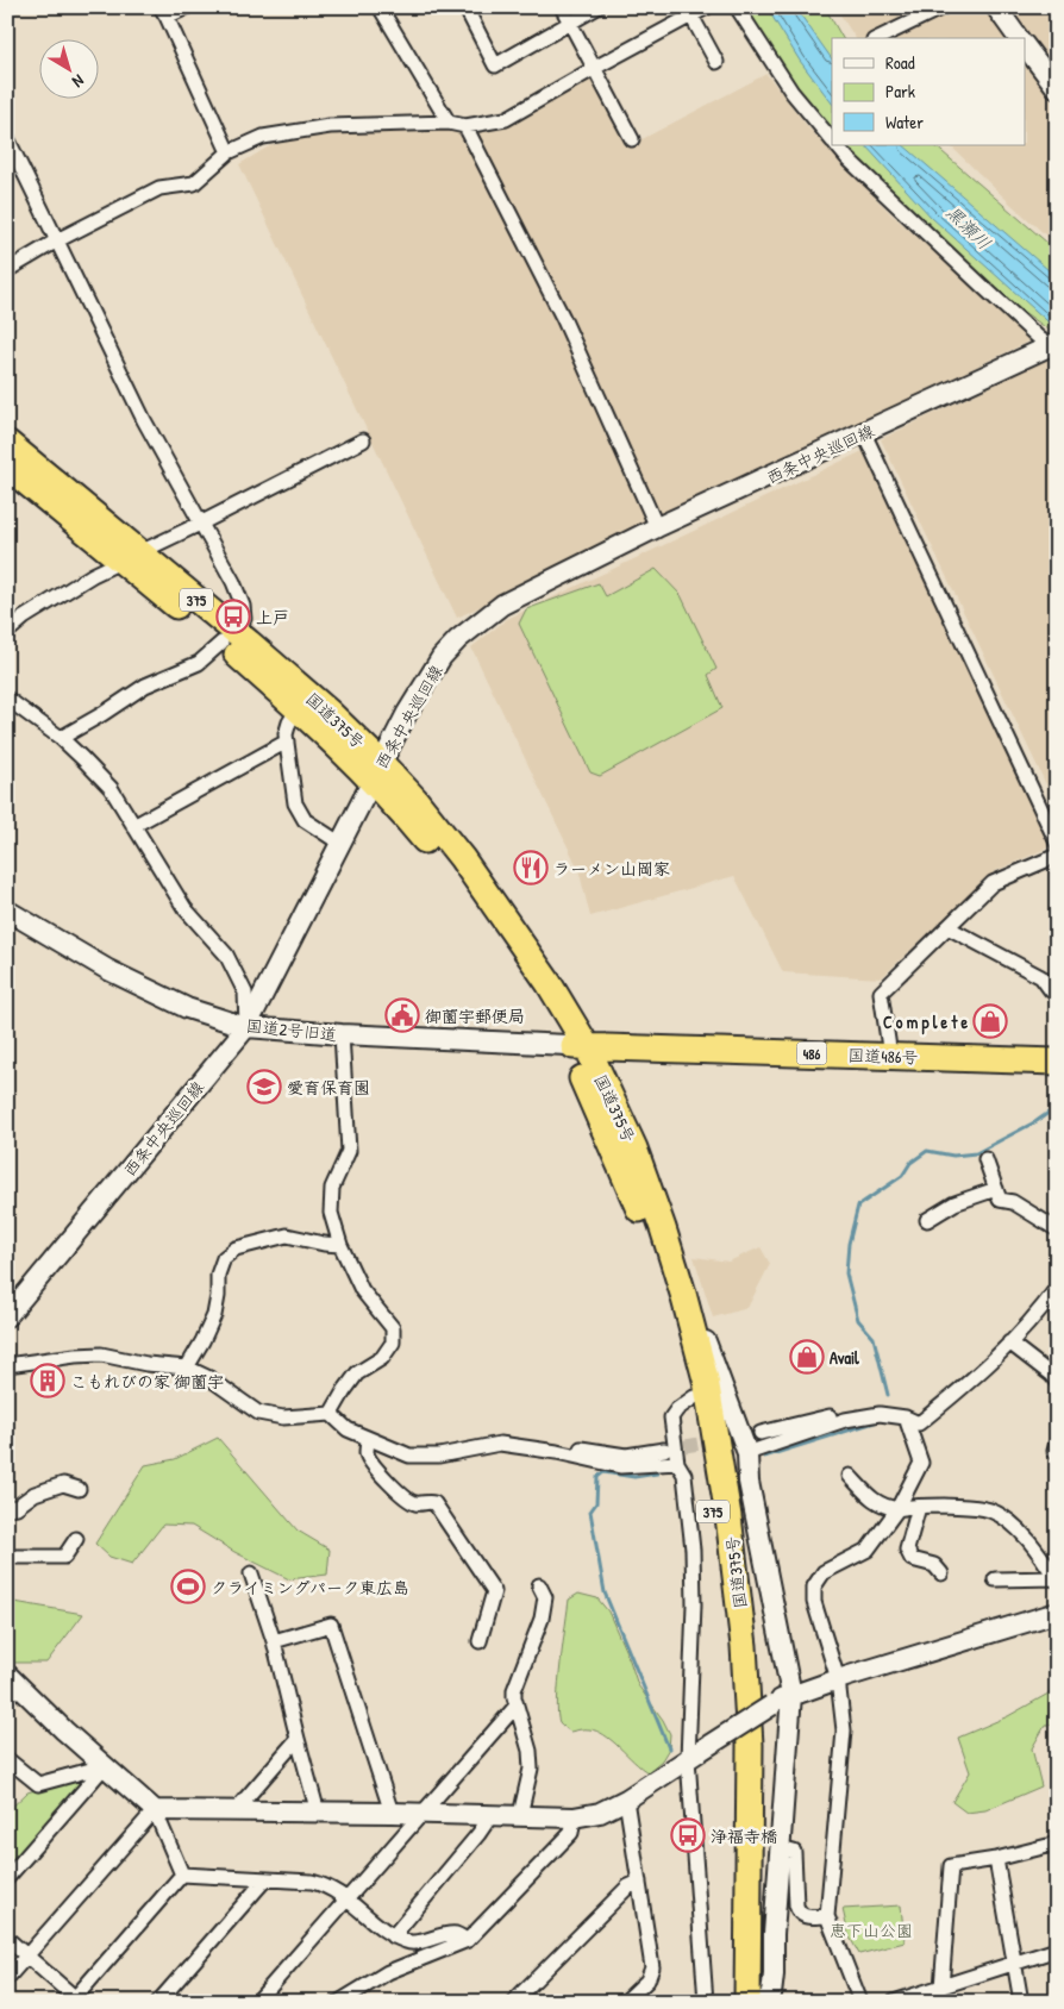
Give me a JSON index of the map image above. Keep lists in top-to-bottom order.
{
  "streets": {
    "highway": [
      "375",
      "国道375号",
      "486",
      "国道486号"
    ],
    "street": ["西条中央巡回線", "国道2号旧道"]
  },
  "crossings": [
    ["西条中央巡回線", "国道375号"],
    ["西条中央巡回線", "国道2号旧道"],
    ["国道375号", "国道2号旧道"],
    ["国道375号", "国道486号"],
    ["国道2号旧道", "国道486号"]
  ],
  "water": ["黒瀬川"],
  "parks": ["恵下山公園"],
  "places": {
    "bus stop": ["上戸", "浄福寺橋"],
    "restaurant": ["ラーメン山岡家"],
    "public building": ["御薗宇郵便局"],
    "shop": ["C o m p l e t e", "Avail"],
    "school or university": ["愛育保育園"],
    "building": ["こもれびの家 御薗宇"],
    "sports": ["クライミングパーク東広島"]
  },
  "legend": ["Road", "Park", "Water"],
  "north": "bottom right"
}
